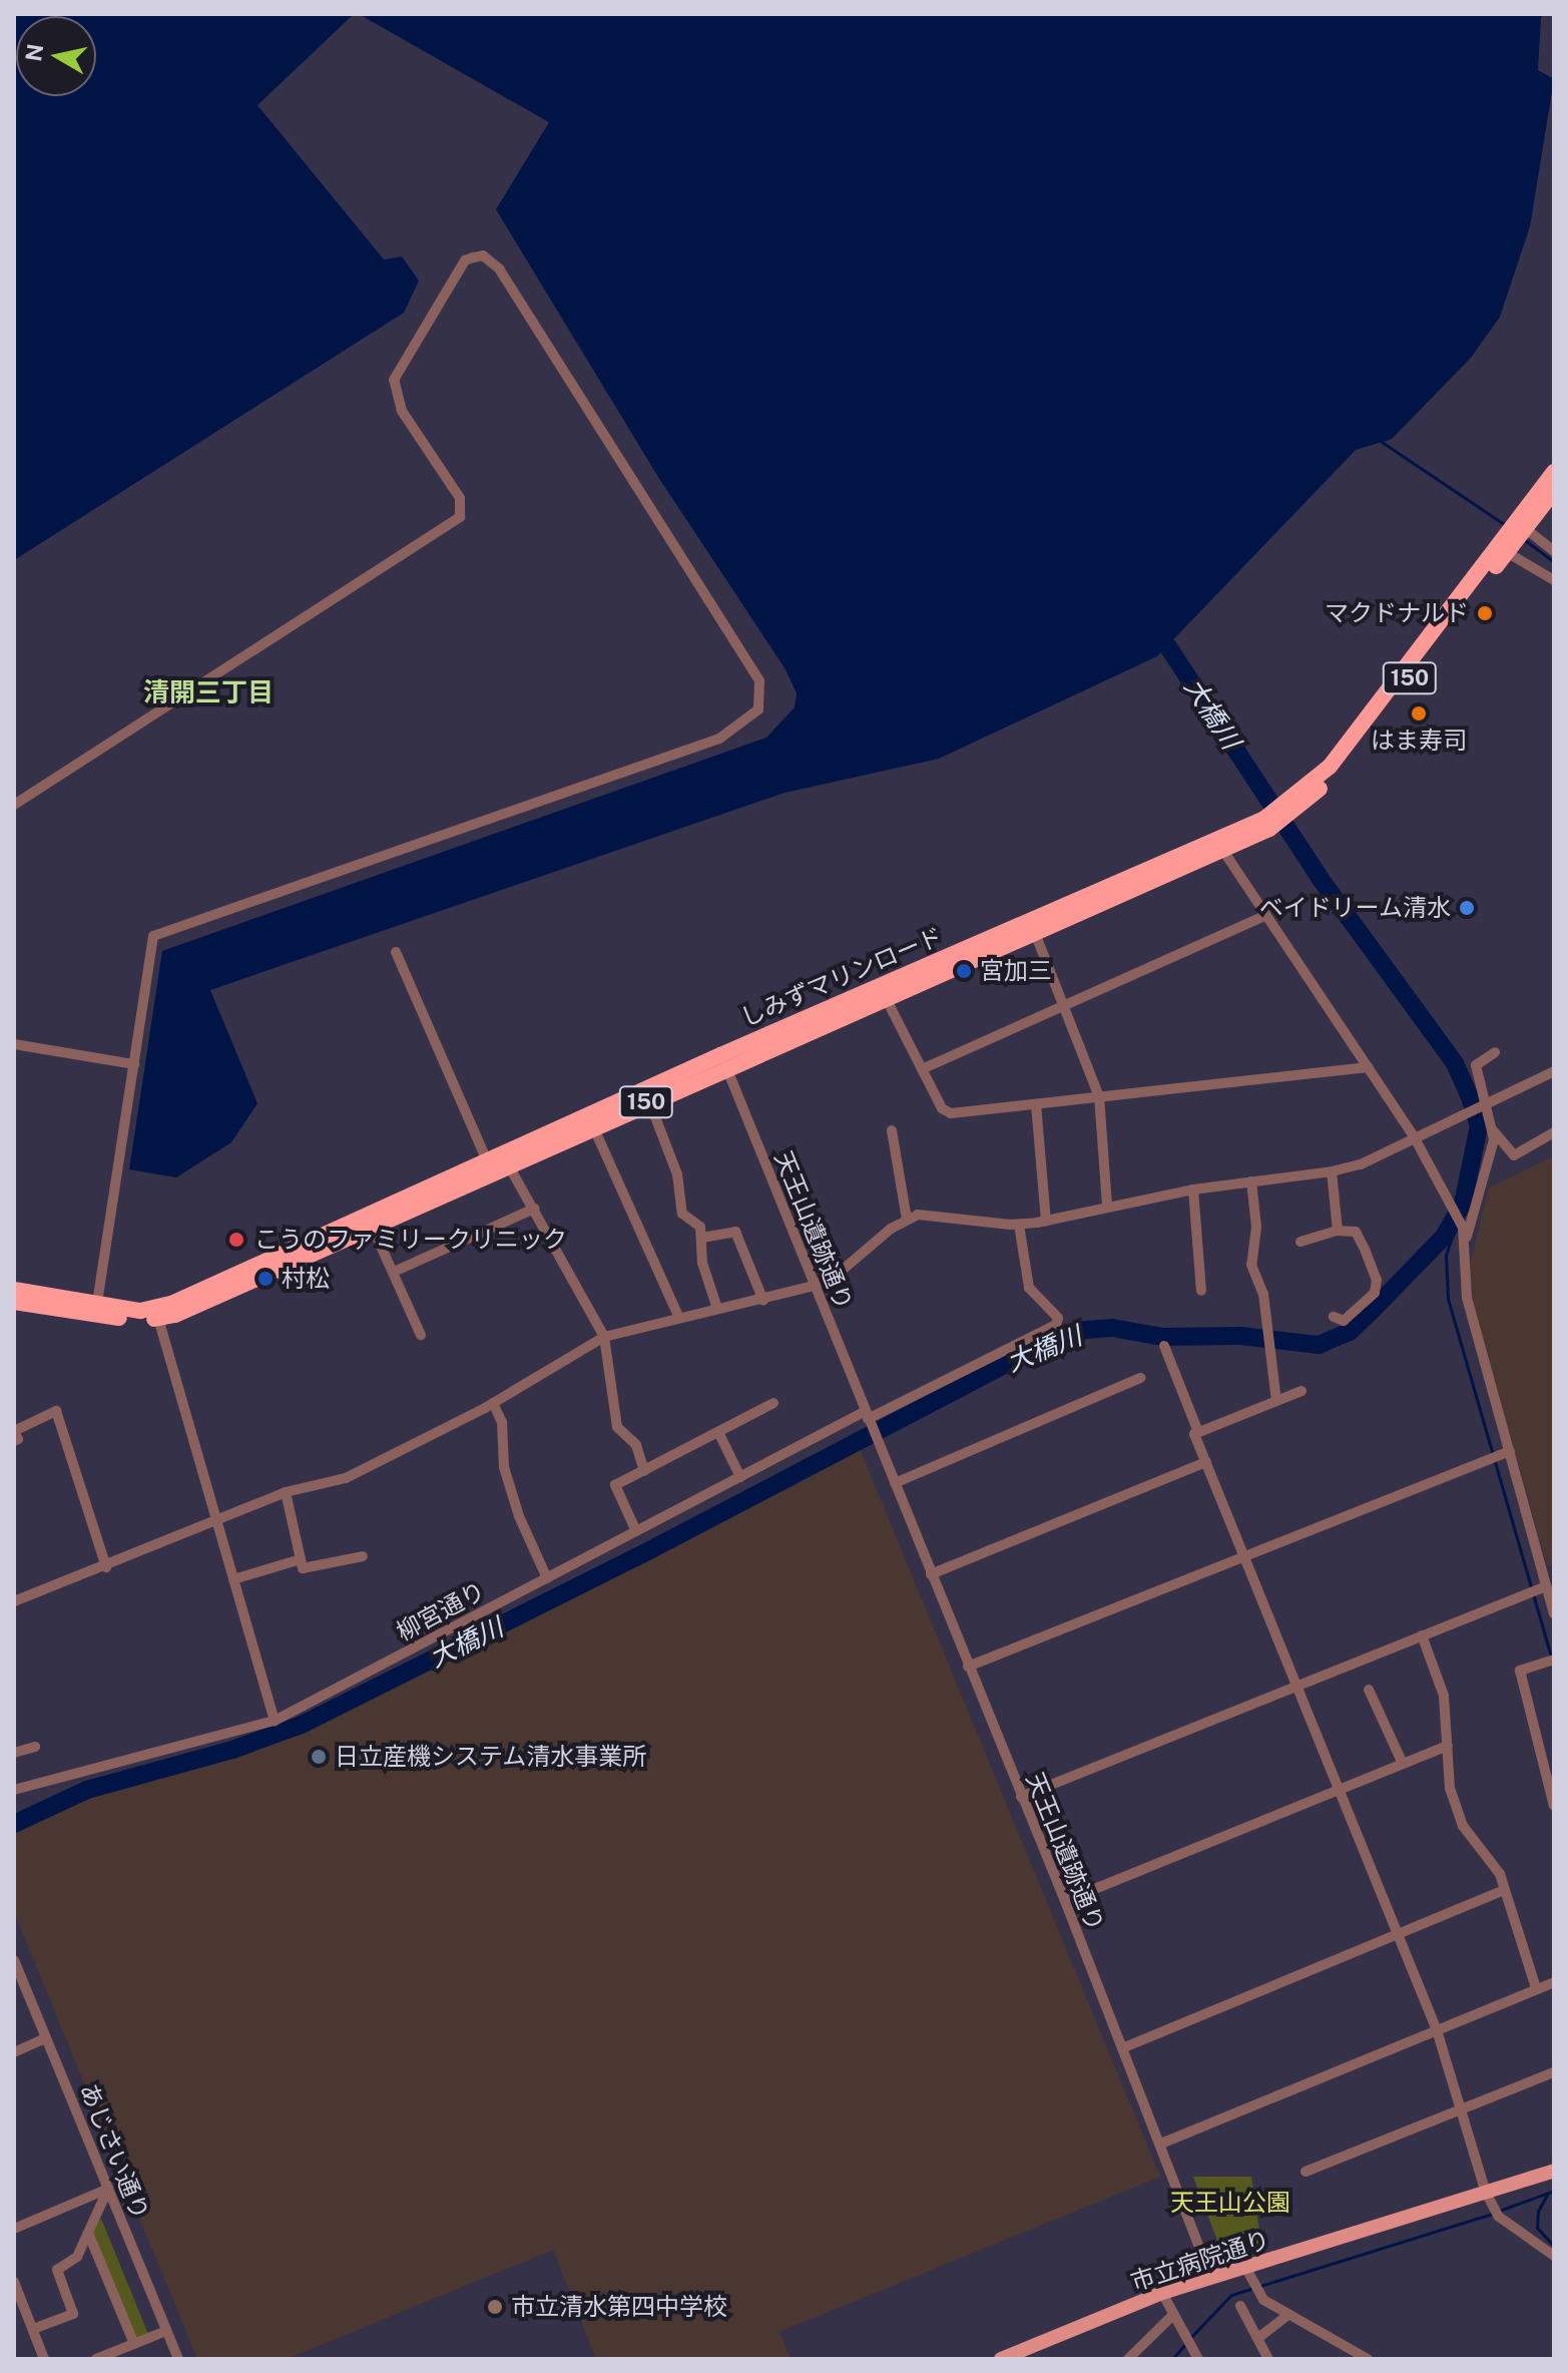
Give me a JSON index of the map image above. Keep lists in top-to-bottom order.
{
  "streets": {
    "highway": ["150", "しみずマリンロード"],
    "main road": ["市立病院通り"],
    "street": ["天王山遺跡通り", "柳宮通り", "あじさい通り"]
  },
  "crossings": [
    ["しみずマリンロード", "天王山遺跡通り"],
    ["天王山遺跡通り", "柳宮通り"],
    ["天王山遺跡通り", "市立病院通り"]
  ],
  "districts": ["清開三丁目"],
  "water": ["大橋川"],
  "parks": ["天王山公園"],
  "places": [
    "マクドナルド",
    "はま寿司",
    "ベイドリーム清水",
    "宮加三",
    "こうのファミリークリニック",
    "村松",
    "日立産機システム清水事業所",
    "市立清水第四中学校"
  ],
  "north": "left"
}
